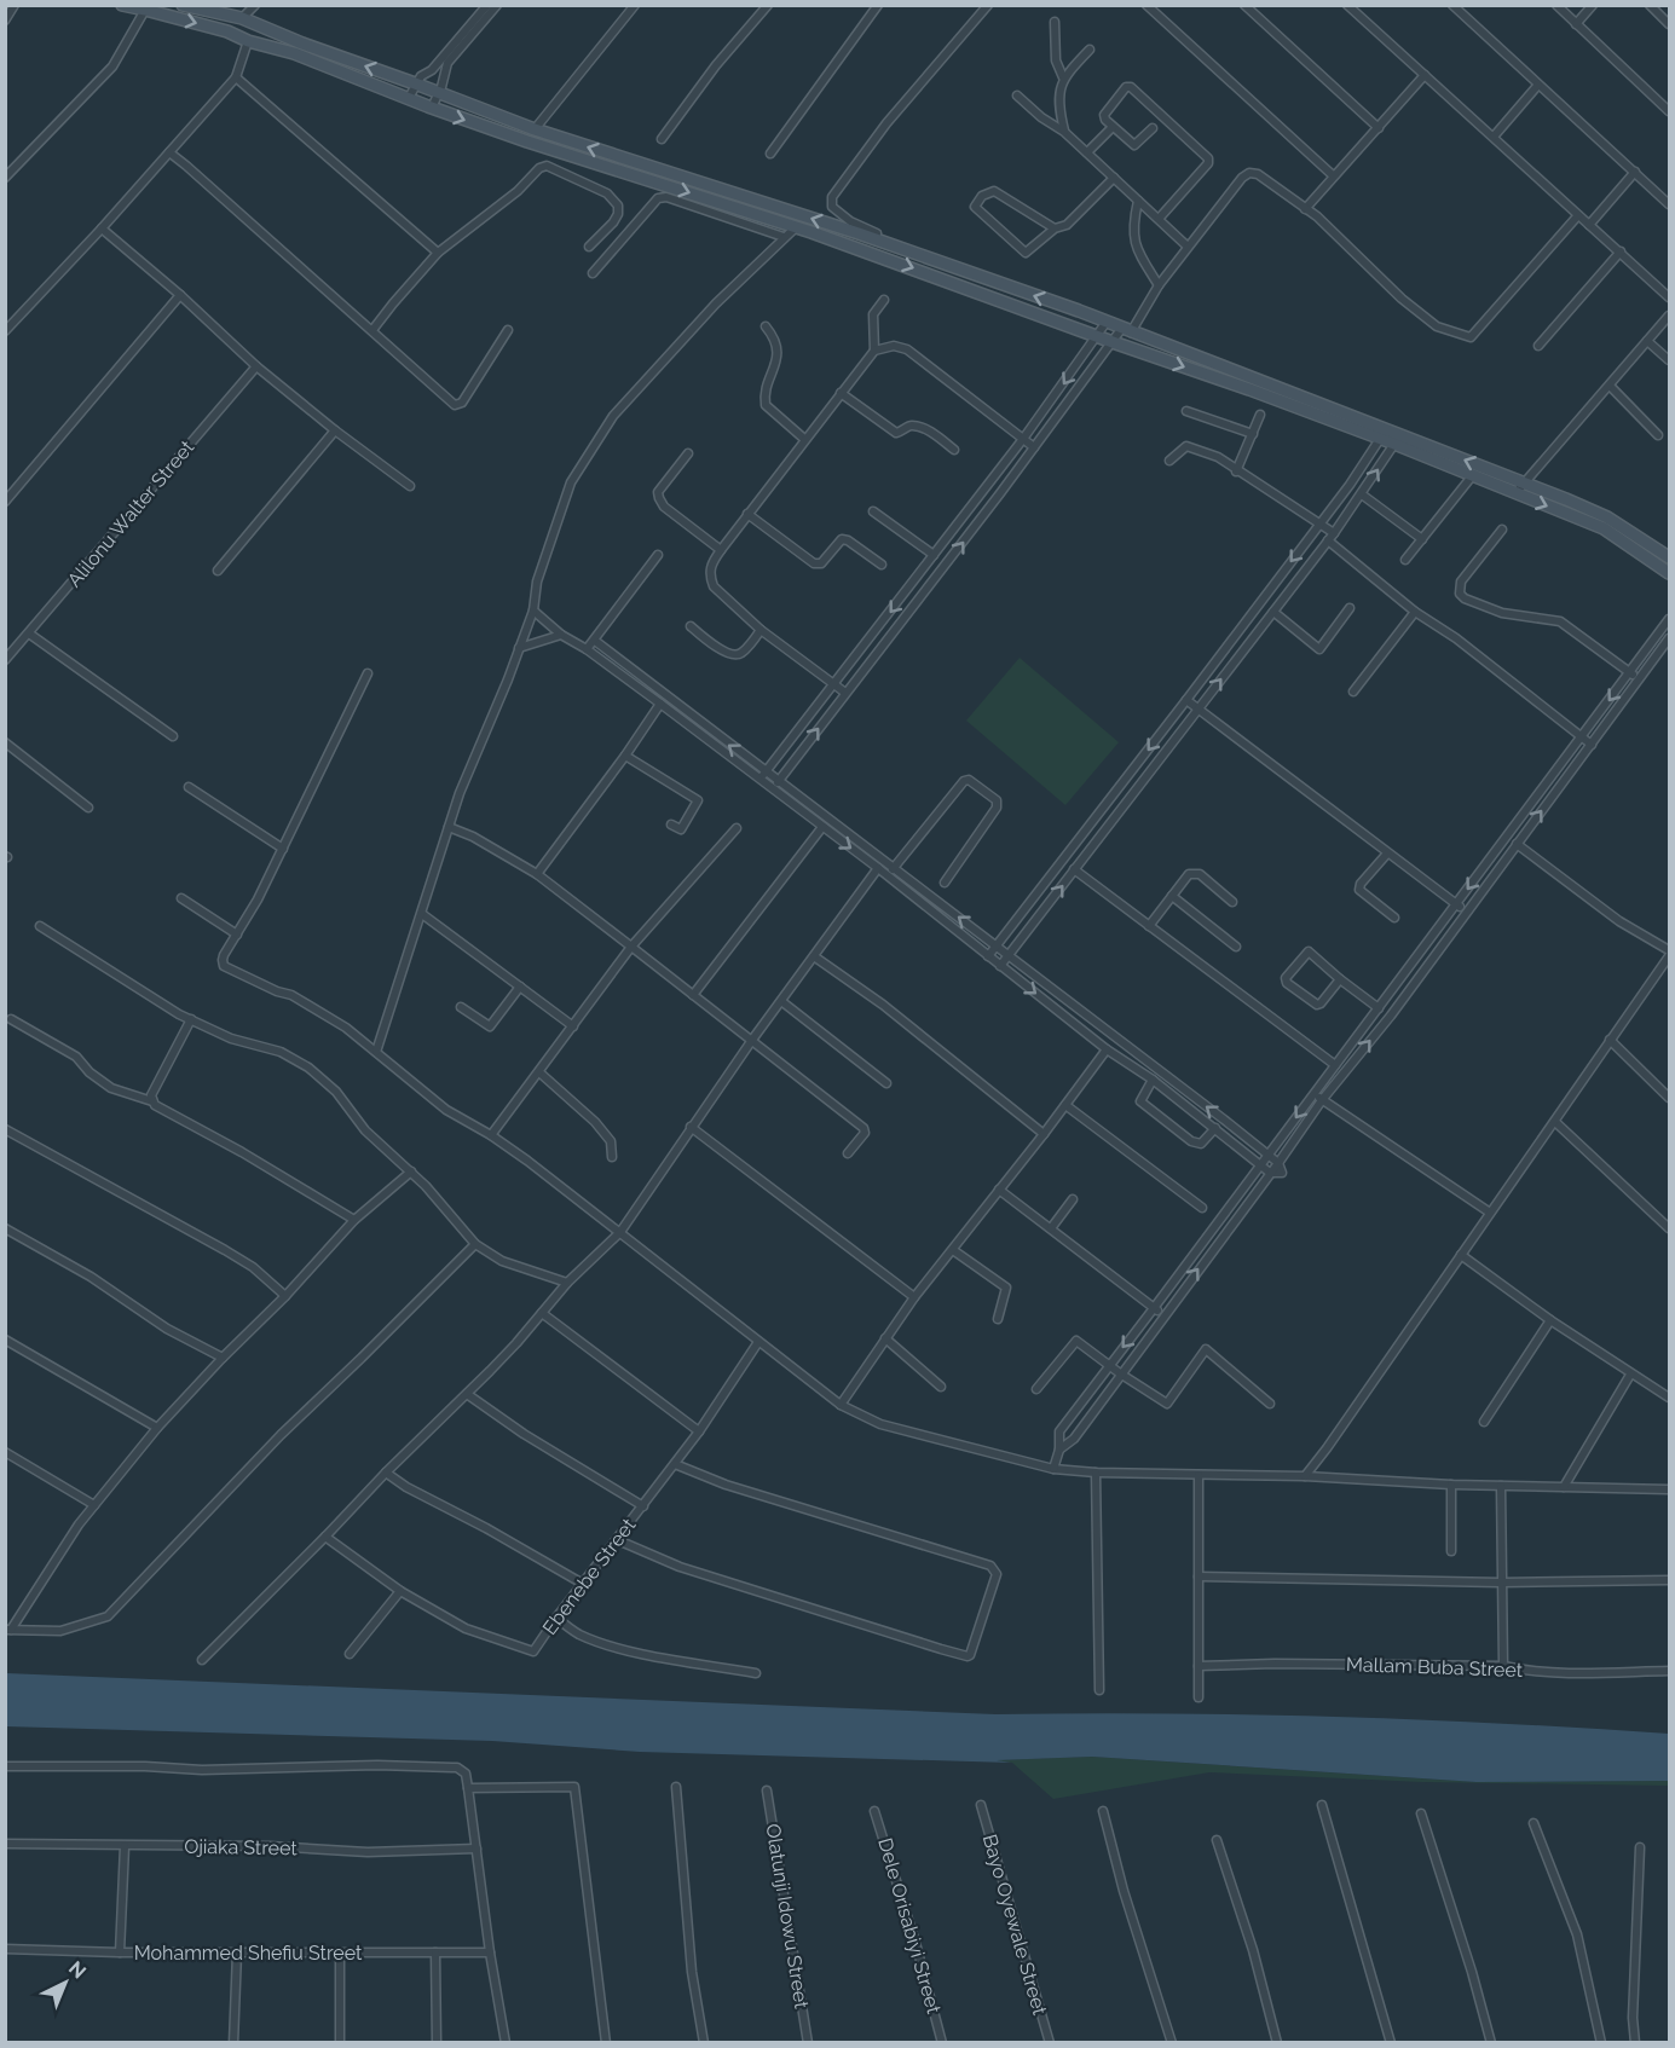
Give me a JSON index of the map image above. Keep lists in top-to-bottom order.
{
  "streets": {
    "street": [
      "Alilonu Walter Street",
      "Ebenebe Street",
      "Mallam Buba Street",
      "Ojiaka Street",
      "Olatunji Idowu Street",
      "Bayo Oyewale Street",
      "Dele Orisabiyi Street",
      "Mohammed Shefiu Street"
    ]
  },
  "north": "top right"
}
